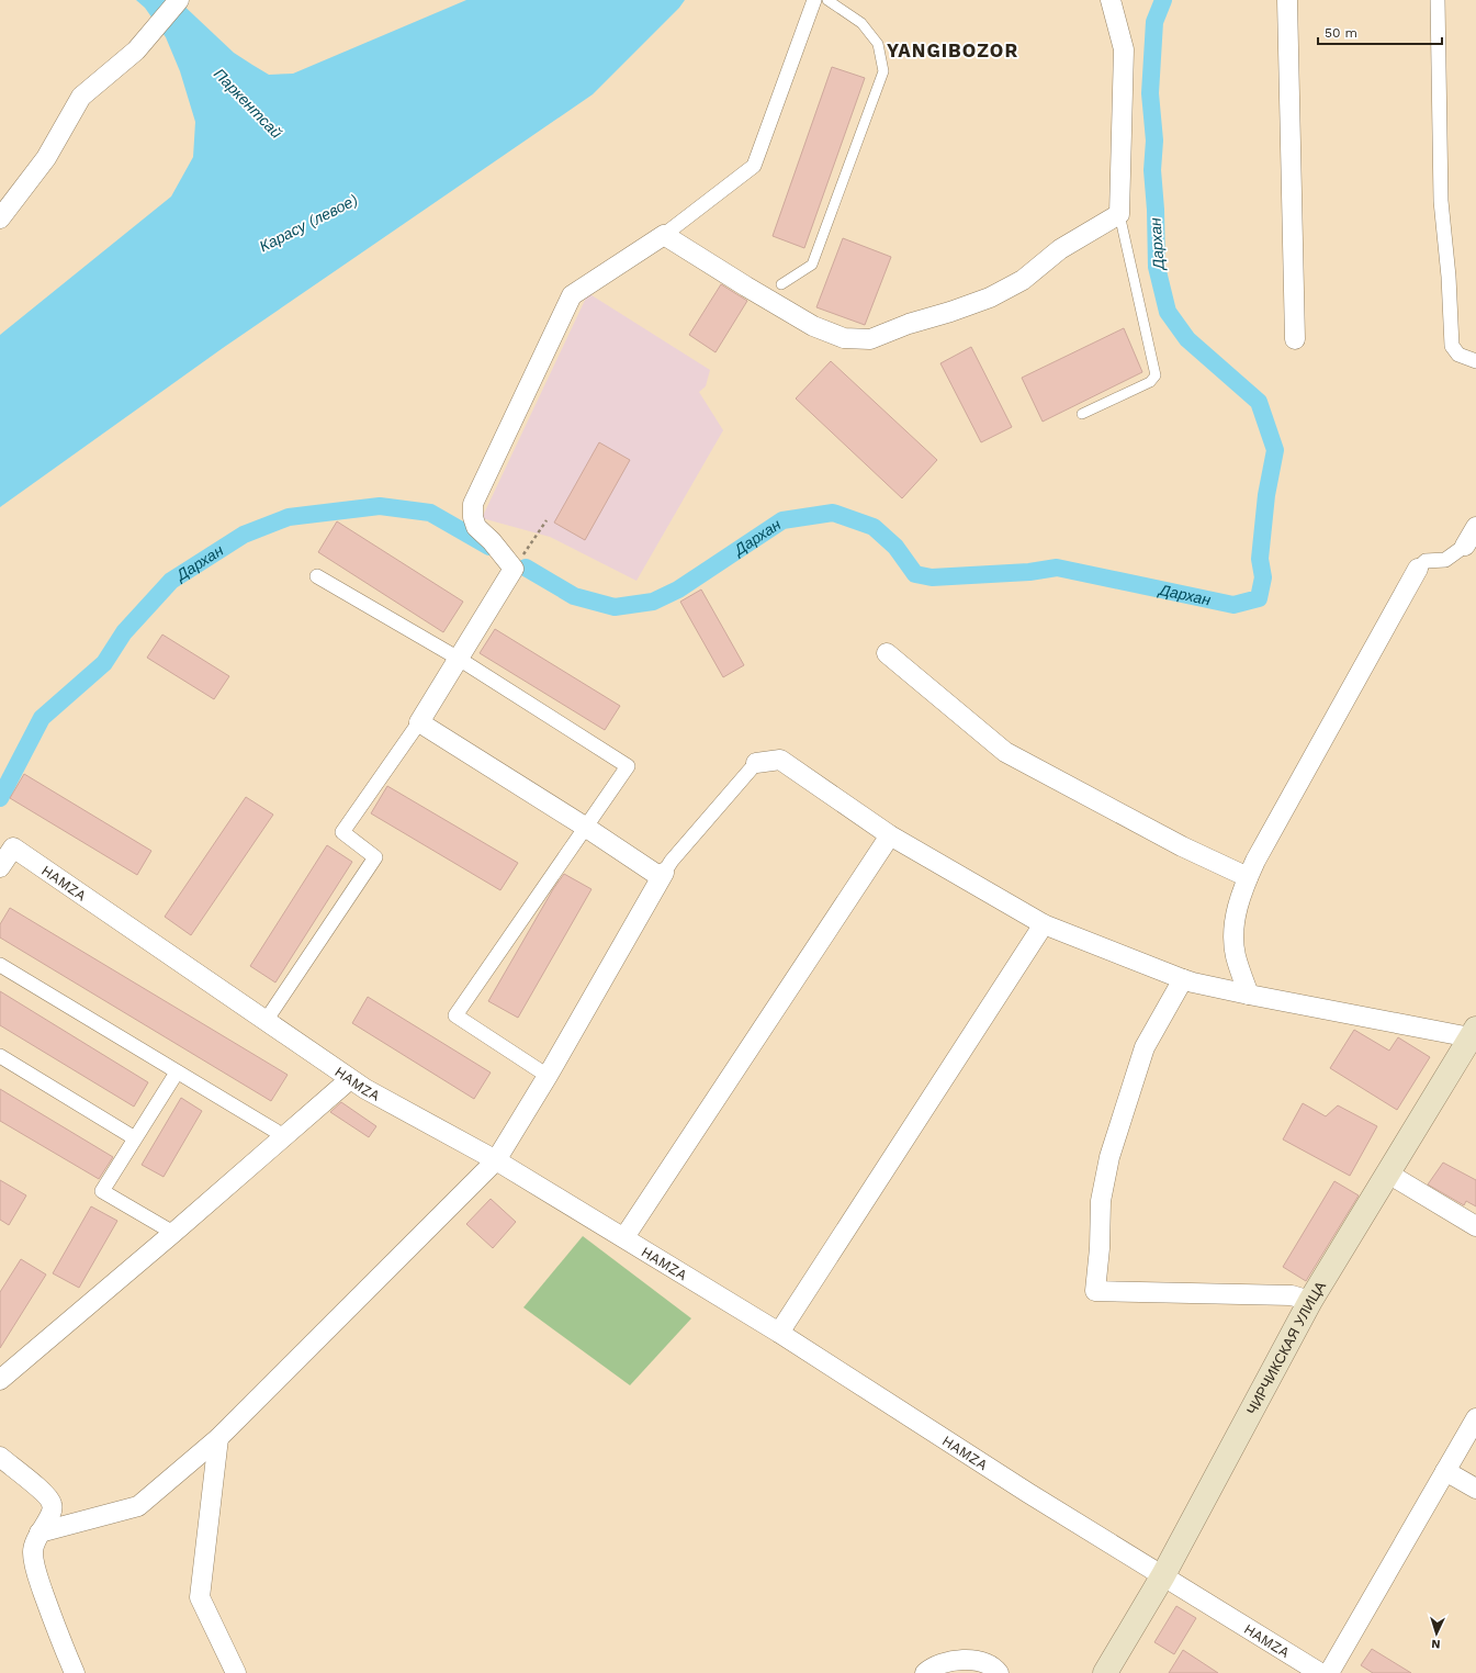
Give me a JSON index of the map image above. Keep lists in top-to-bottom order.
{
  "streets": {
    "main road": ["ЧИРЧИКСКАЯ УЛИЦА"],
    "street": ["HAMZA"]
  },
  "crossings": [
    ["HAMZA", "ЧИРЧИКСКАЯ УЛИЦА"]
  ],
  "districts": ["YANGIBOZOR"],
  "water": ["Паркентсай", "Карасу (левое)", "Дархан"],
  "scale_bar": "50 m",
  "north": "bottom"
}
